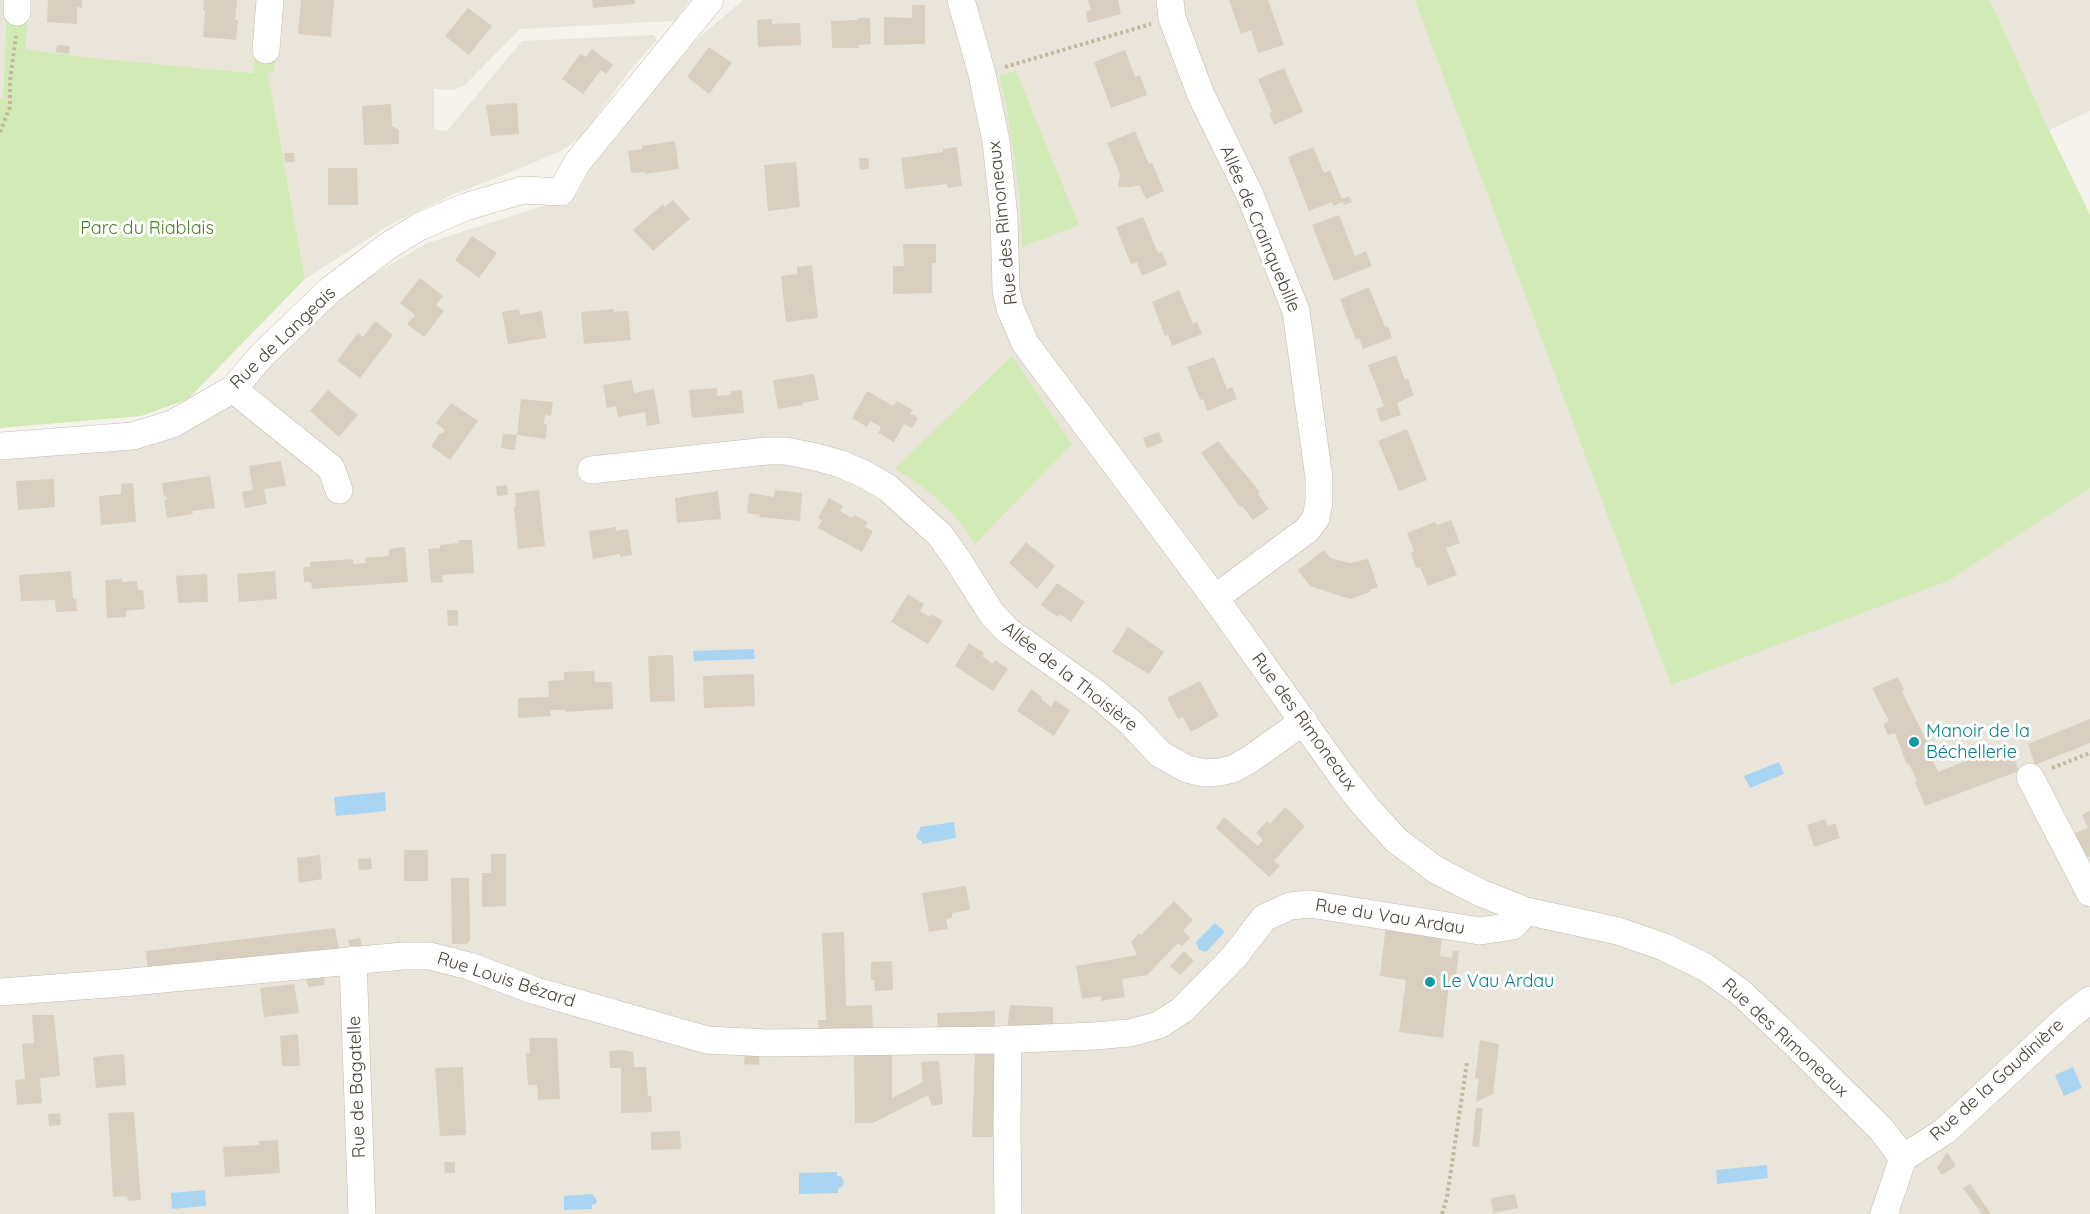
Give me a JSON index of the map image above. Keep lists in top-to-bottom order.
{
  "streets": {
    "street": [
      "Rue des Rimoneaux",
      "Allée de Crainquebille",
      "Rue de Langeais",
      "Allée de la Thoisière",
      "Rue du Vau Ardau",
      "Rue Louis Bézard",
      "Rue de la Gaudinière",
      "Rue de Bagatelle"
    ]
  },
  "crossings": [
    ["Rue des Rimoneaux", "Allée de Crainquebille"],
    ["Rue des Rimoneaux", "Allée de la Thoisière"],
    ["Rue des Rimoneaux", "Rue du Vau Ardau"],
    ["Rue des Rimoneaux", "Rue de la Gaudinière"],
    ["Rue du Vau Ardau", "Rue Louis Bézard"],
    ["Rue Louis Bézard", "Rue de Bagatelle"]
  ],
  "parks": ["Parc du Riablais"],
  "places": ["Manoir de la Béchellerie", "Le Vau Ardau"]
}
